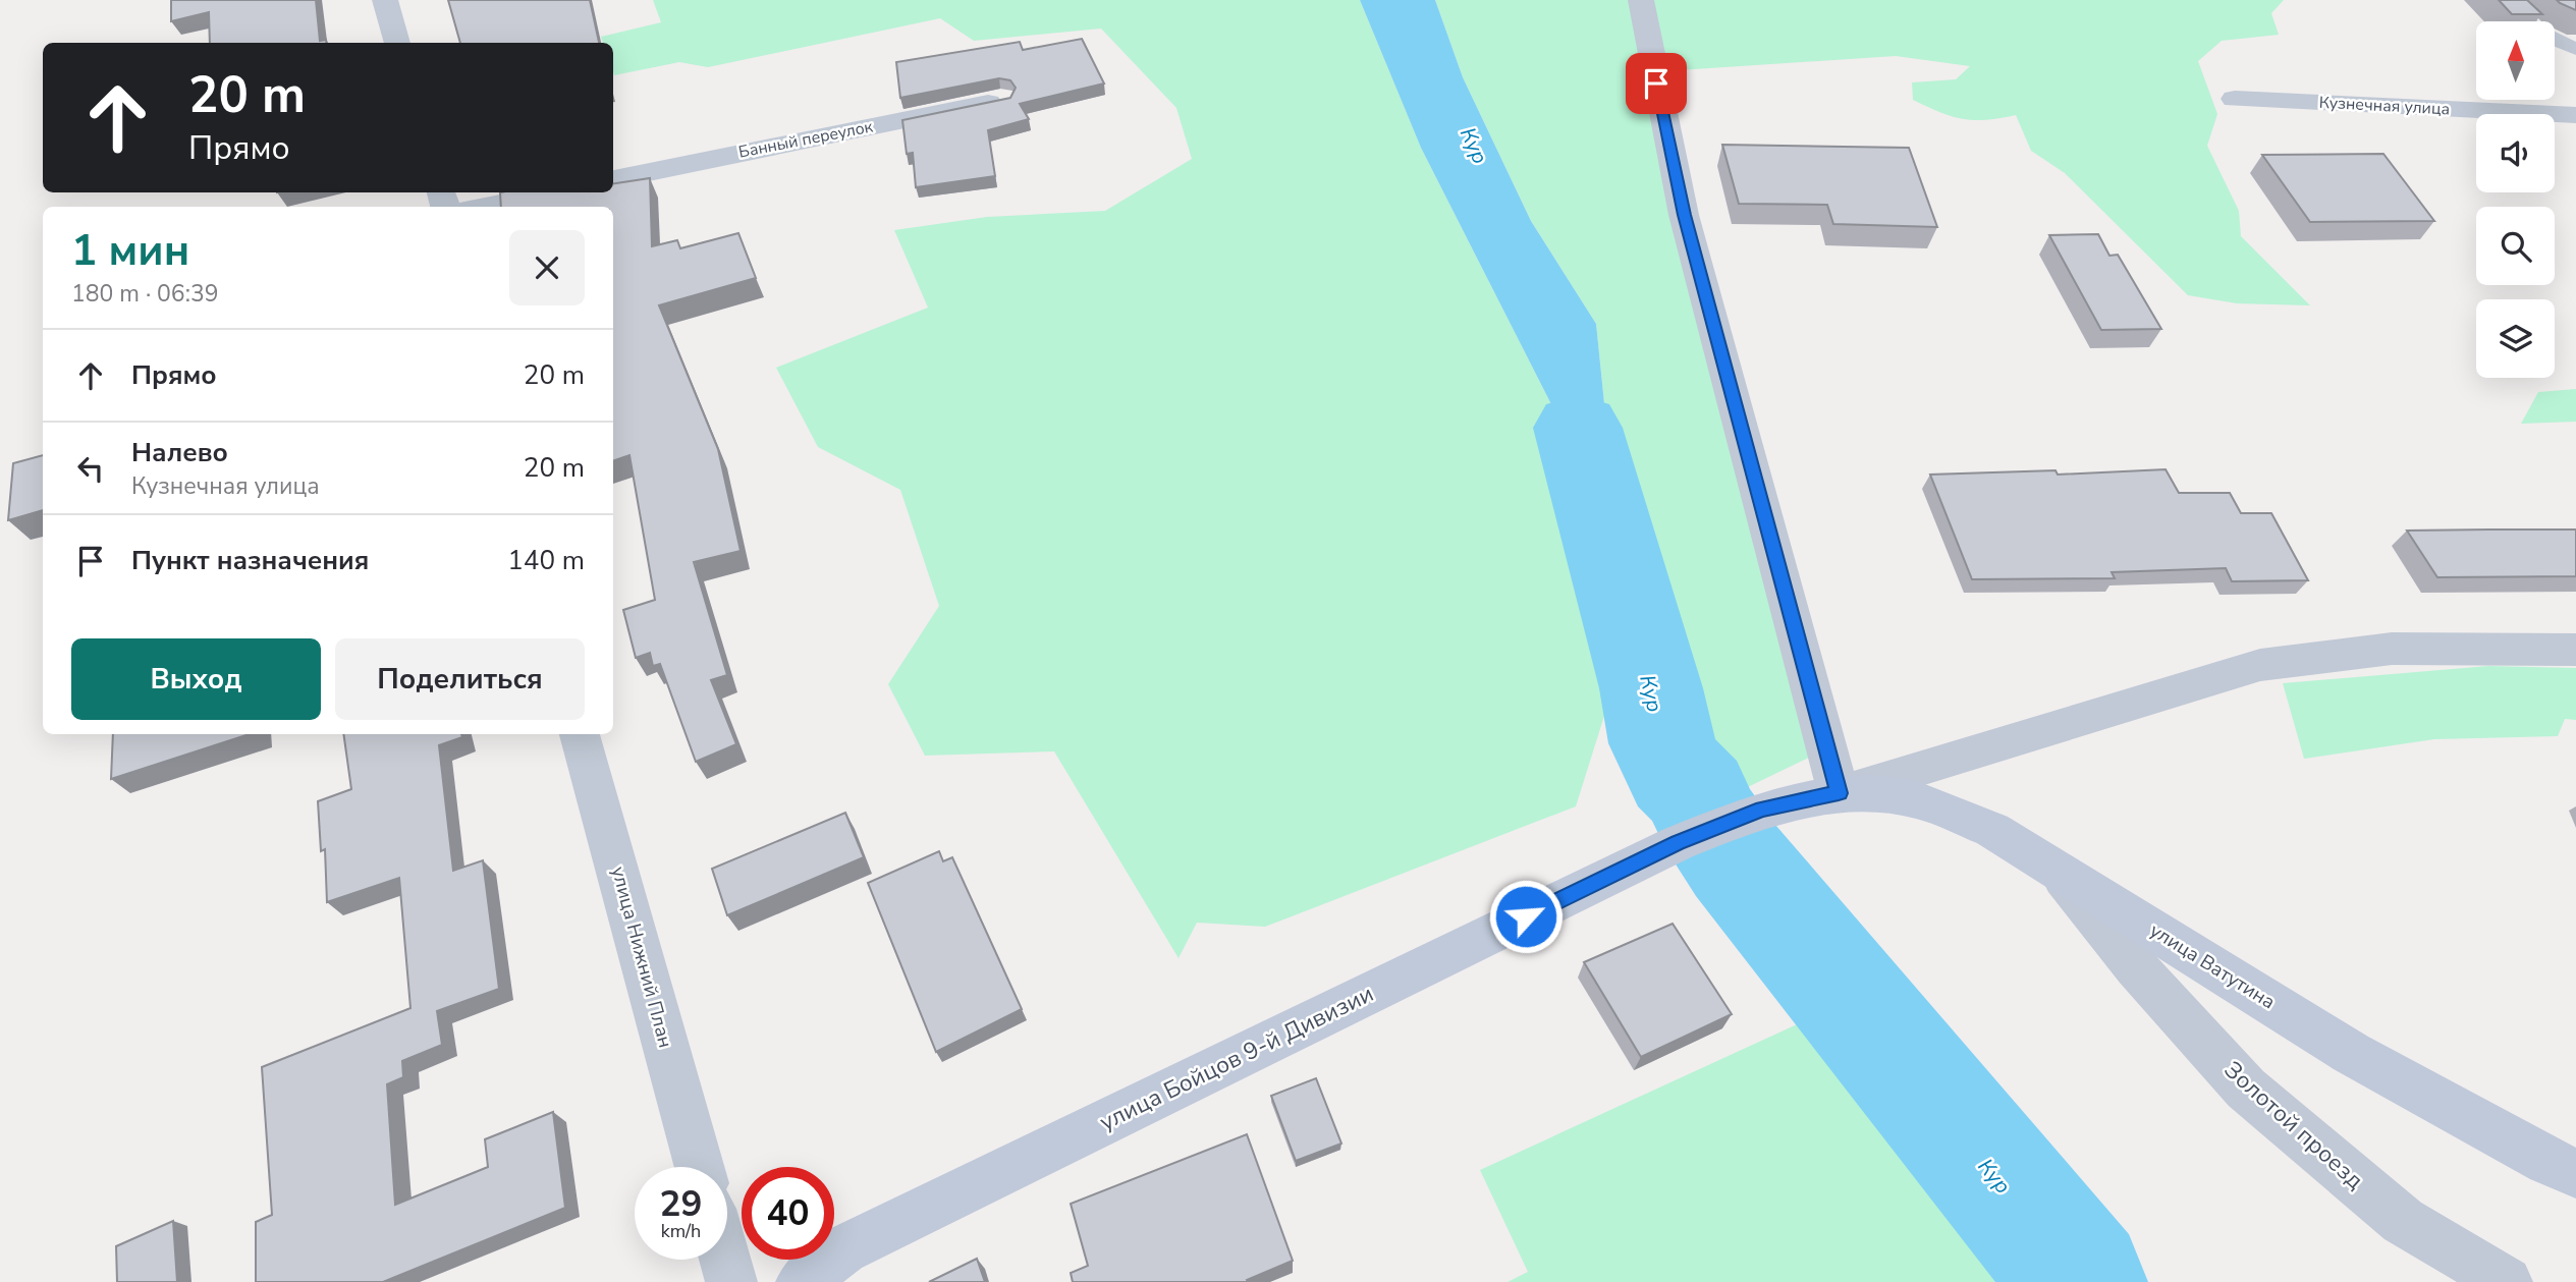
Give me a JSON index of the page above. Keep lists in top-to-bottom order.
{
  "streets": {
    "street": [
      "Кузнечная улица",
      "Банный переулок",
      "улица Нижний План",
      "улица Ватутина",
      "улица Бойцов 9-й Дивизии",
      "Золотой проезд"
    ]
  },
  "crossings": [
    ["улица Ватутина", "улица Бойцов 9-й Дивизии"],
    ["улица Ватутина", "Золотой проезд"]
  ],
  "water": ["Кур"],
  "north": "top",
  "page": {
    "turn": ["20 m", "Прямо"],
    "heading": ["1 мин", "180 m · 06:39"],
    "list": [
      {
        "name": "Прямо",
        "value": "20 m"
      },
      {
        "name": "Налево",
        "note": "Кузнечная улица",
        "value": "20 m"
      },
      {
        "name": "Пункт назначения",
        "value": "140 m"
      }
    ],
    "buttons": ["Выход", "Поделиться"],
    "speed": "29 km/h",
    "limit": "40"
  }
}
